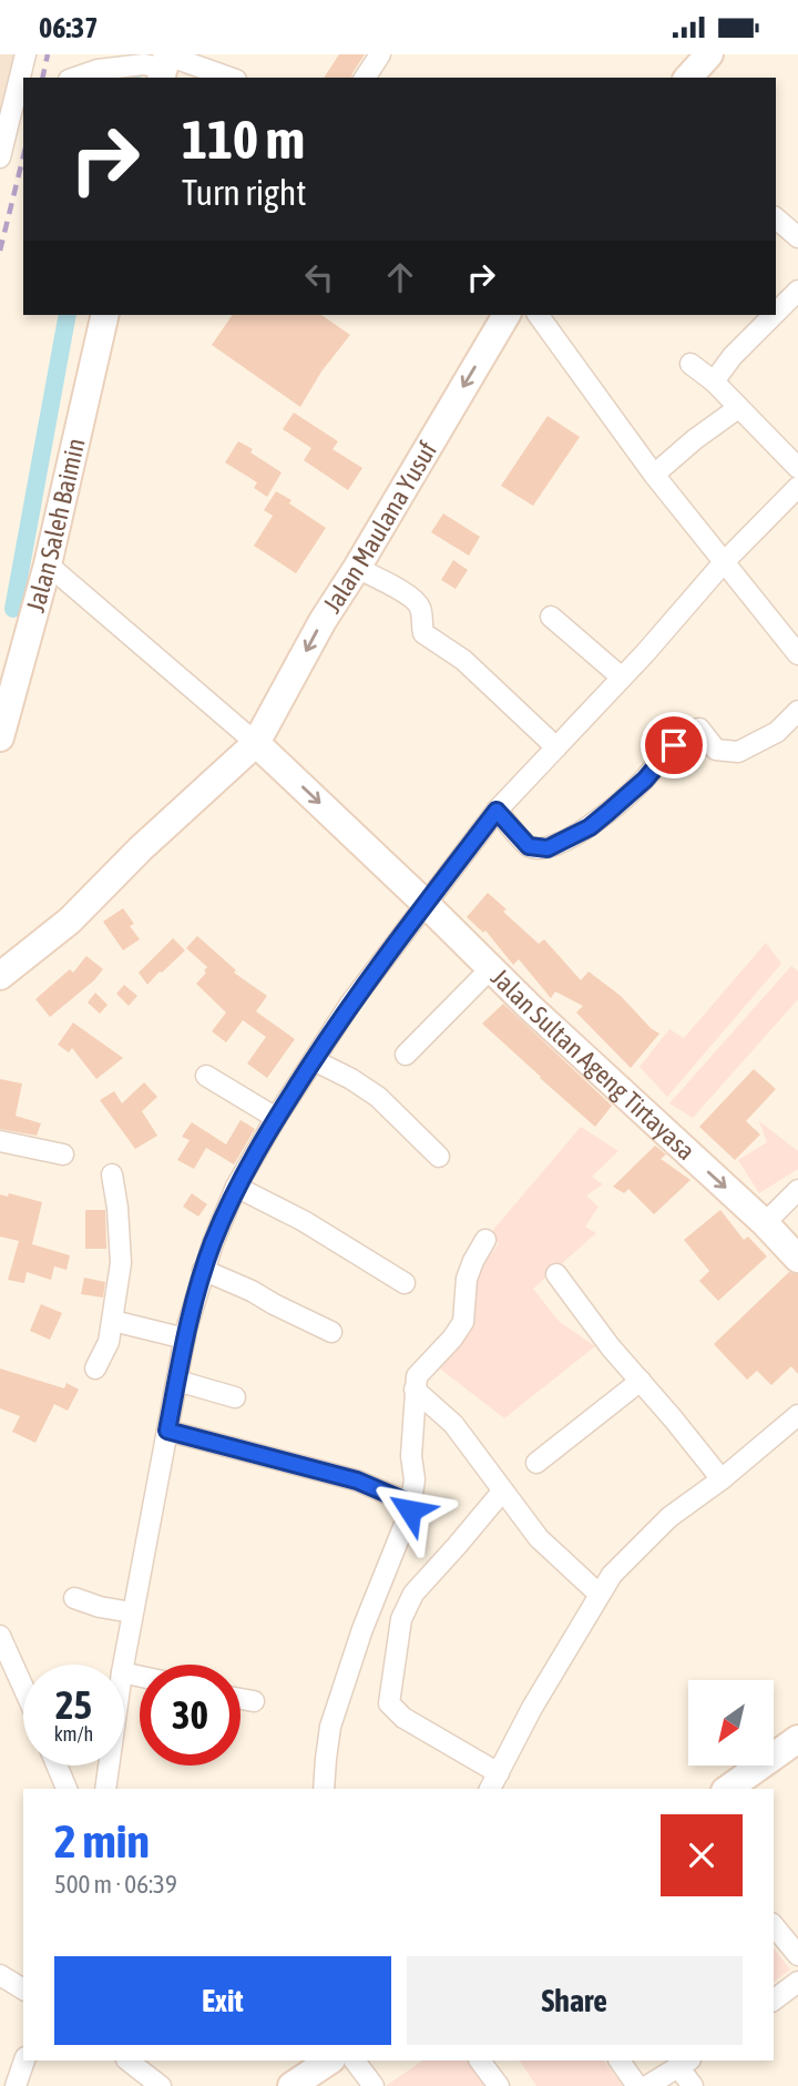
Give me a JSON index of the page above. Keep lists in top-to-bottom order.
{
  "streets": {
    "main road": ["Jalan Saleh Baimin", "Jalan Maulana Yusuf", "Jalan Sultan Ageng Tirtayasa"]
  },
  "crossings": [
    ["Jalan Maulana Yusuf", "Jalan Sultan Ageng Tirtayasa"]
  ],
  "one_way": ["Jalan Maulana Yusuf", "Jalan Sultan Ageng Tirtayasa"],
  "north": "bottom left",
  "page": {
    "status": "06:37",
    "turn": ["110 m", "Turn right"],
    "speed": "25 km/h",
    "limit": "30",
    "heading": ["2 min", "500 m · 06:39"],
    "buttons": ["Exit", "Share"]
  }
}
